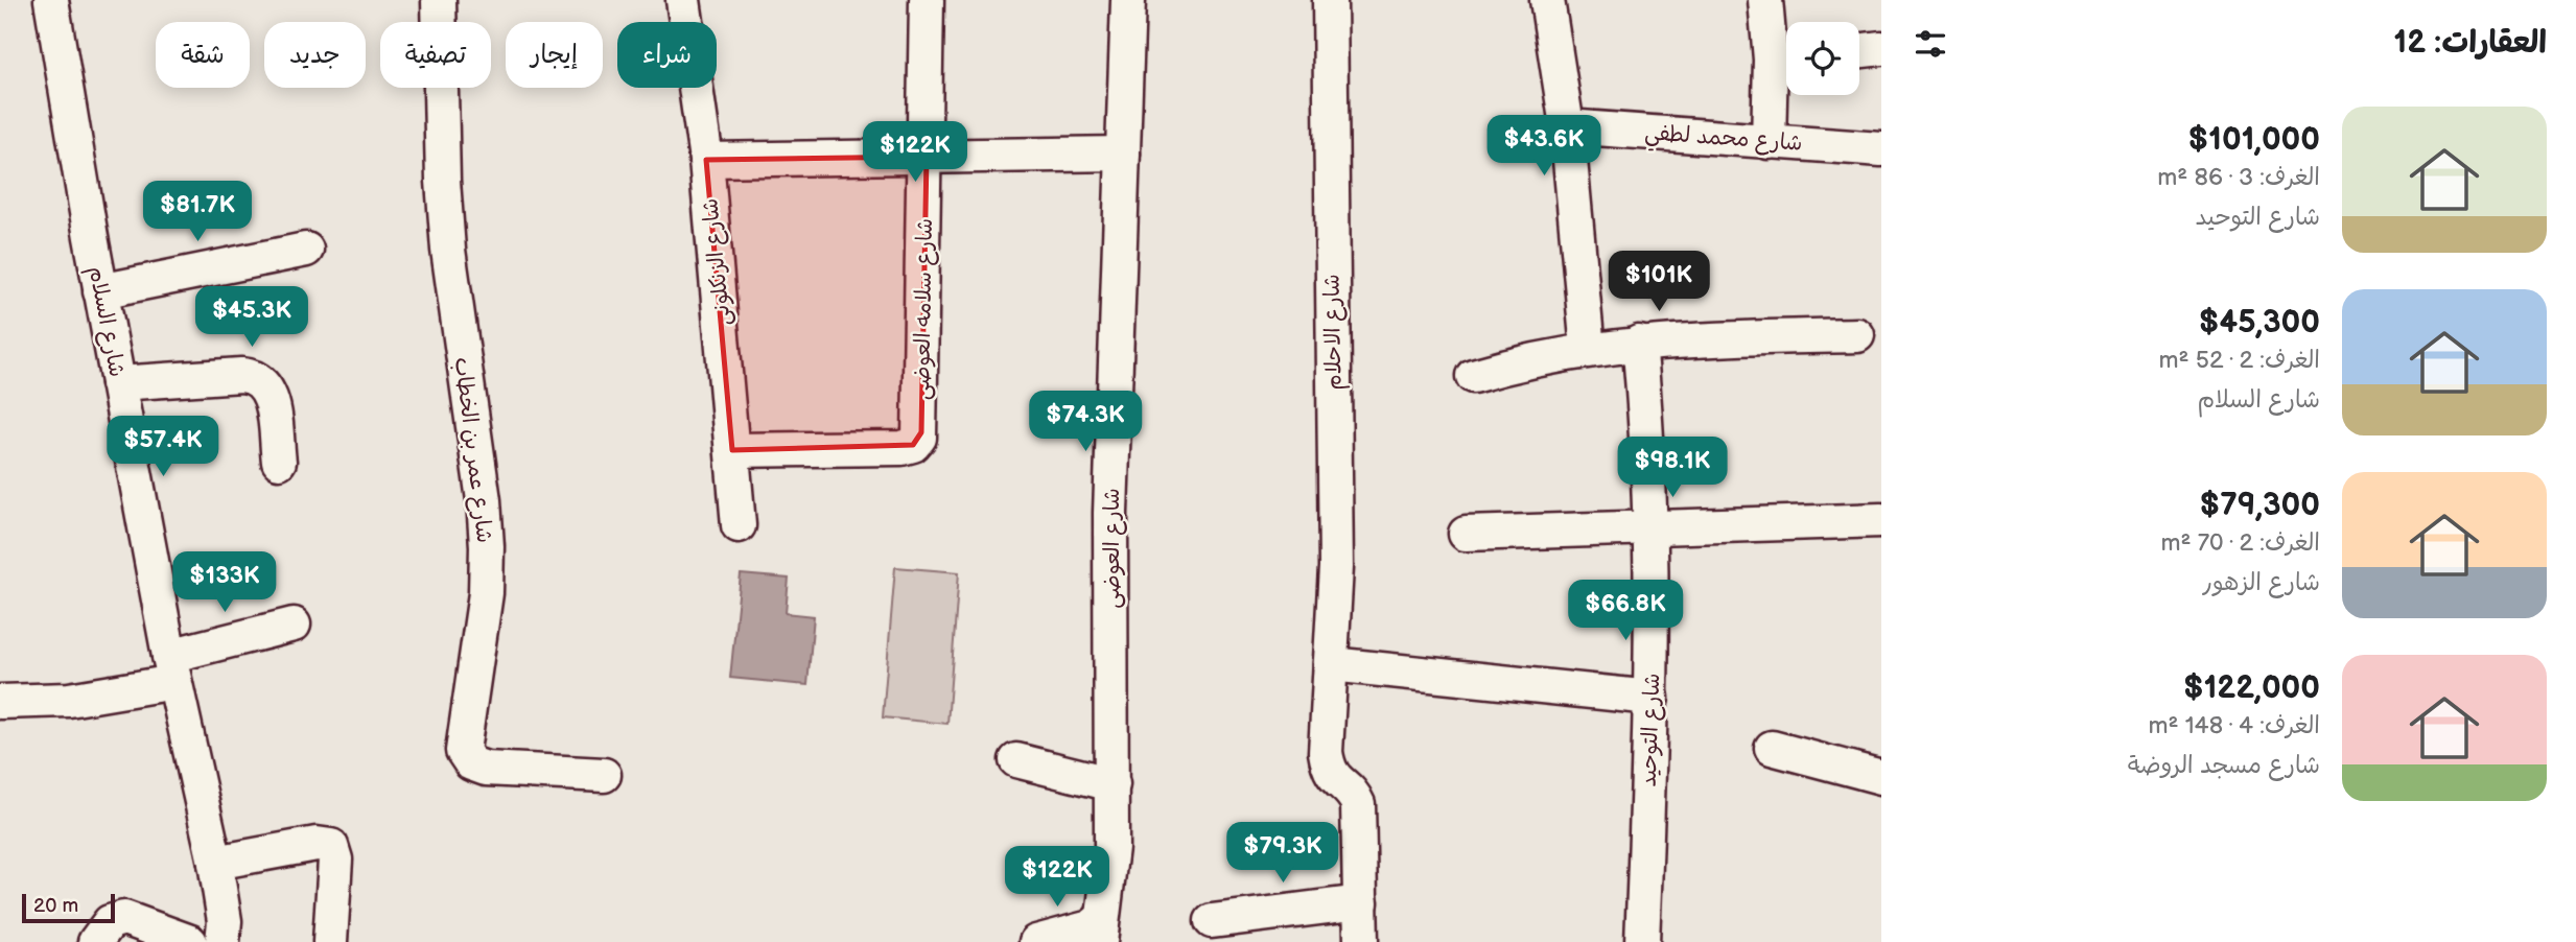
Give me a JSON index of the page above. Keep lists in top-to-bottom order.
{
  "streets": {
    "street": [
      "شارع محمد لطفي",
      "شارع الزنكلونى",
      "شارع سلامه العوضى",
      "شارع السلام",
      "شارع الاحلام",
      "شارع عمر بن الخطاب",
      "شارع العوضى",
      "شارع التوحيد"
    ]
  },
  "crossings": [
    ["شارع الزنكلونى", "شارع سلامه العوضى"]
  ],
  "scale_bar": "20 m",
  "page": {
    "heading": "العقارات: 12",
    "chip": [
      "شراء",
      "إيجار",
      "تصفية",
      "جديد",
      "شقة"
    ],
    "list": [
      {
        "name": "$101,000",
        "note": "الغرف: 3 · 86 m² · شارع التوحيد"
      },
      {
        "name": "$45,300",
        "note": "الغرف: 2 · 52 m² · شارع السلام"
      },
      {
        "name": "$79,300",
        "note": "الغرف: 2 · 70 m² · شارع الزهور"
      },
      {
        "name": "$122,000",
        "note": "الغرف: 4 · 148 m² · شارع مسجد الروضة"
      }
    ],
    "price": [
      "$43.6K",
      "$122K",
      "$81.7K",
      "$101K",
      "$45.3K",
      "$74.3K",
      "$57.4K",
      "$98.1K",
      "$133K",
      "$66.8K",
      "$79.3K",
      "$122K"
    ],
    "scale": "20 m"
  }
}
